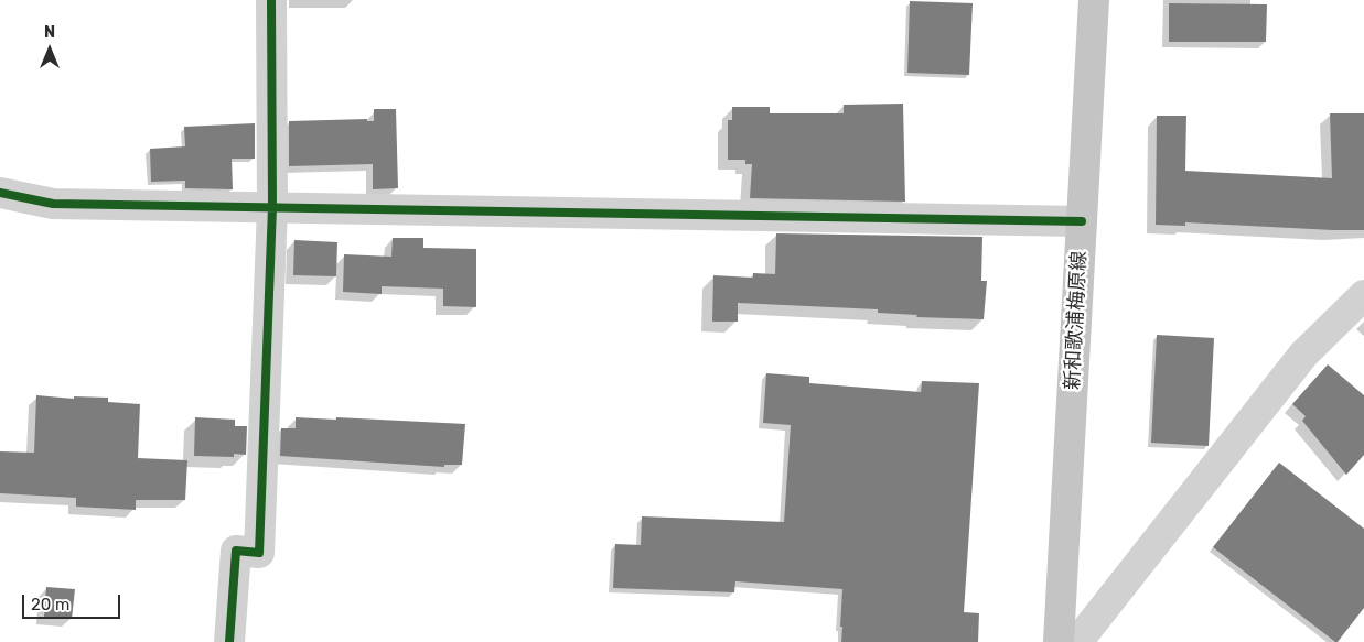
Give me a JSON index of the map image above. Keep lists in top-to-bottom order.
{
  "streets": {
    "main road": ["新和歌浦梅原線"]
  },
  "scale_bar": "20 m",
  "north": "top"
}
